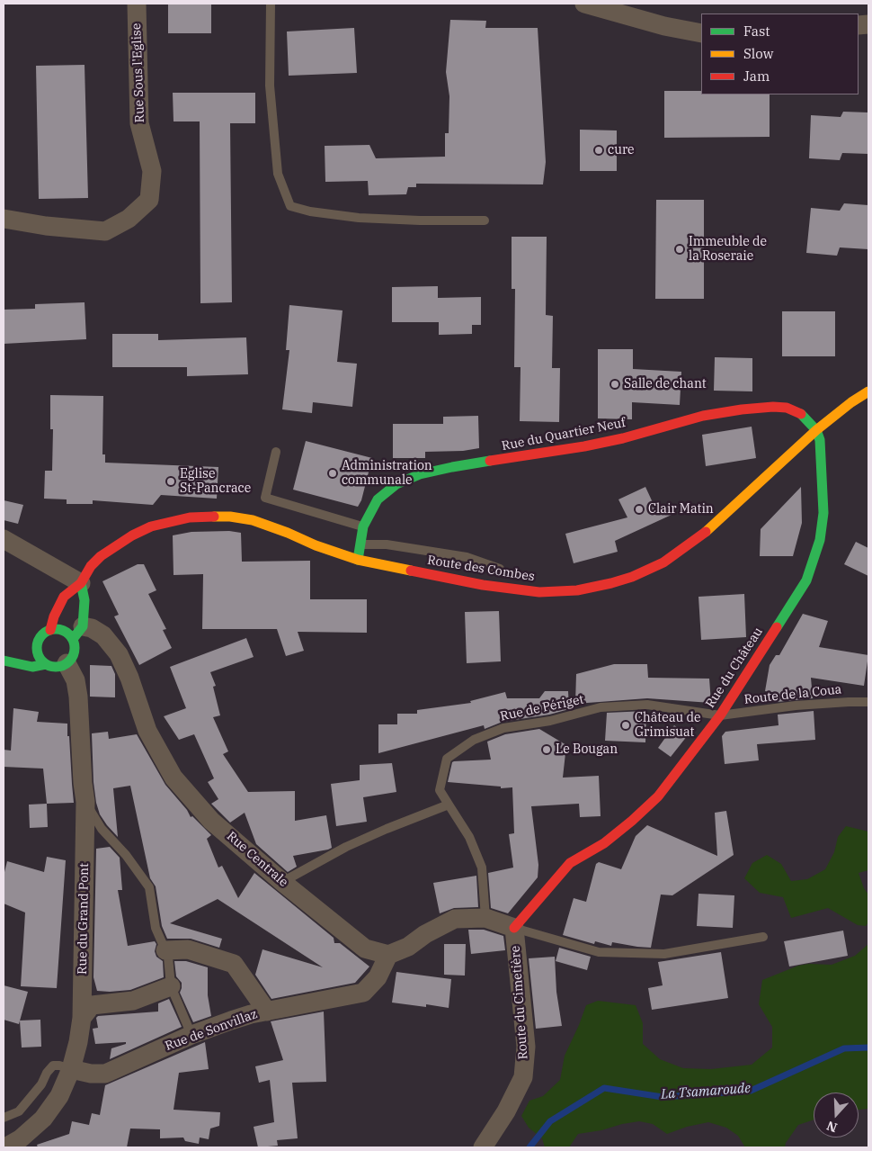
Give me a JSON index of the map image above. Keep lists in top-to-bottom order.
{
  "streets": {
    "street": [
      "Rue Sous l'Eglise",
      "Rue du Quartier Neuf",
      "Route des Combes",
      "Rue du Château",
      "Rue Centrale",
      "Rue du Grand Pont",
      "Route du Cimetière",
      "Rue de Sonvillaz"
    ],
    "lane": ["Route de la Coua", "Rue de Périget"]
  },
  "crossings": [
    ["Rue du Quartier Neuf", "Route des Combes"],
    ["Rue du Quartier Neuf", "Rue du Château"],
    ["Route des Combes", "Rue du Château"],
    ["Route des Combes", "Rue Centrale"],
    ["Route des Combes", "Rue du Grand Pont"],
    ["Rue du Château", "Route de la Coua"],
    ["Rue du Château", "Rue de Périget"],
    ["Rue du Château", "Route du Cimetière"],
    ["Route de la Coua", "Rue de Périget"],
    ["Rue Centrale", "Rue du Grand Pont"],
    ["Rue Centrale", "Rue de Sonvillaz"],
    ["Rue du Grand Pont", "Rue de Sonvillaz"]
  ],
  "water": ["La Tsamaroude"],
  "places": [
    "cure",
    "Immeuble de la Roseraie",
    "Salle de chant",
    "Administration communale",
    "Eglise St-Pancrace",
    "Clair Matin",
    "Château de Grimisuat",
    "Le Bougan"
  ],
  "legend": ["Fast", "Slow", "Jam"],
  "north": "bottom"
}
